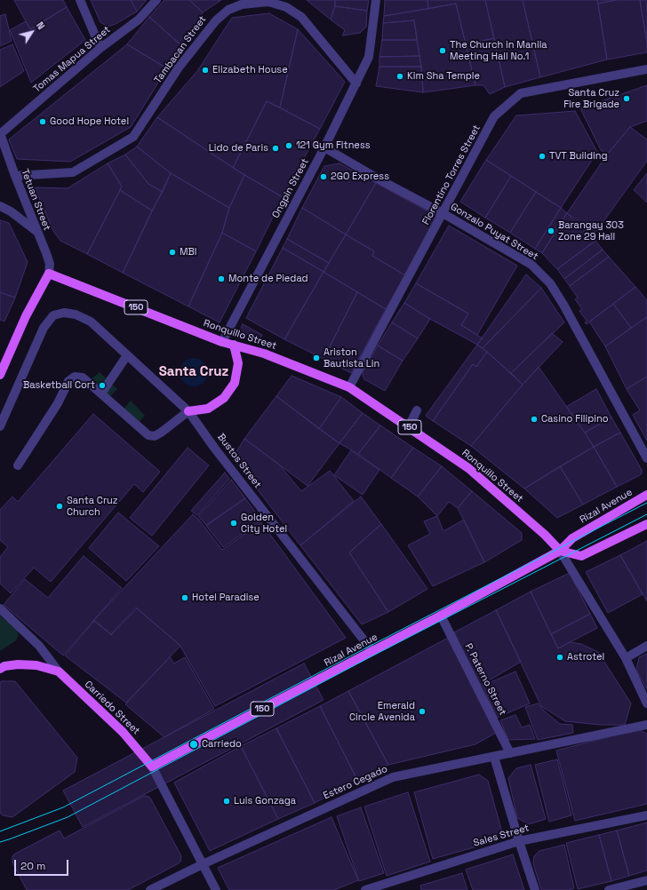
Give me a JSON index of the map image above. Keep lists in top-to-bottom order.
{
  "streets": {
    "main road": [
      "150",
      "Ronquillo Street",
      "Rizal Avenue",
      "Carriedo Street"
    ],
    "street": [
      "Tambacan Street",
      "Tomas Mapua Street",
      "Florentino Torres Street",
      "Ongpin Street",
      "Tetuan Street",
      "Gonzalo Puyat Street",
      "Bustos Street",
      "P. Paterno Street",
      "Estero Cegado",
      "Sales Street"
    ]
  },
  "crossings": [
    ["Tambacan Street", "Ongpin Street"],
    ["Tambacan Street", "Tetuan Street"],
    ["Tomas Mapua Street", "Tetuan Street"],
    ["Florentino Torres Street", "Gonzalo Puyat Street"],
    ["Florentino Torres Street", "Ronquillo Street"],
    ["Ongpin Street", "Gonzalo Puyat Street"],
    ["Ongpin Street", "Ronquillo Street"],
    ["Tetuan Street", "Ronquillo Street"],
    ["Ronquillo Street", "Rizal Avenue"],
    ["Bustos Street", "Rizal Avenue"],
    ["Rizal Avenue", "P. Paterno Street"],
    ["Rizal Avenue", "Carriedo Street"],
    ["P. Paterno Street", "Estero Cegado"],
    ["Carriedo Street", "Estero Cegado"]
  ],
  "districts": ["Santa Cruz"],
  "places": [
    "The Church in Manila Meeting Hall No.1",
    "Elizabeth House",
    "Kim Sha Temple",
    "Santa Cruz Fire Brigade",
    "Good Hope Hotel",
    "121 Gym Fitness",
    "Lido de Paris",
    "TVT Building",
    "2GO Express",
    "Barangay 303 Zone 29 Hall",
    "MBI",
    "Monte de Piedad",
    "Ariston Bautista Lin",
    "Basketball Cort",
    "Casino Filipino",
    "Santa Cruz Church",
    "Golden City Hotel",
    "Hotel Paradise",
    "Astrotel",
    "Emerald Circle Avenida",
    "Carriedo",
    "Luis Gonzaga"
  ],
  "scale_bar": "20 m",
  "north": "top right"
}
